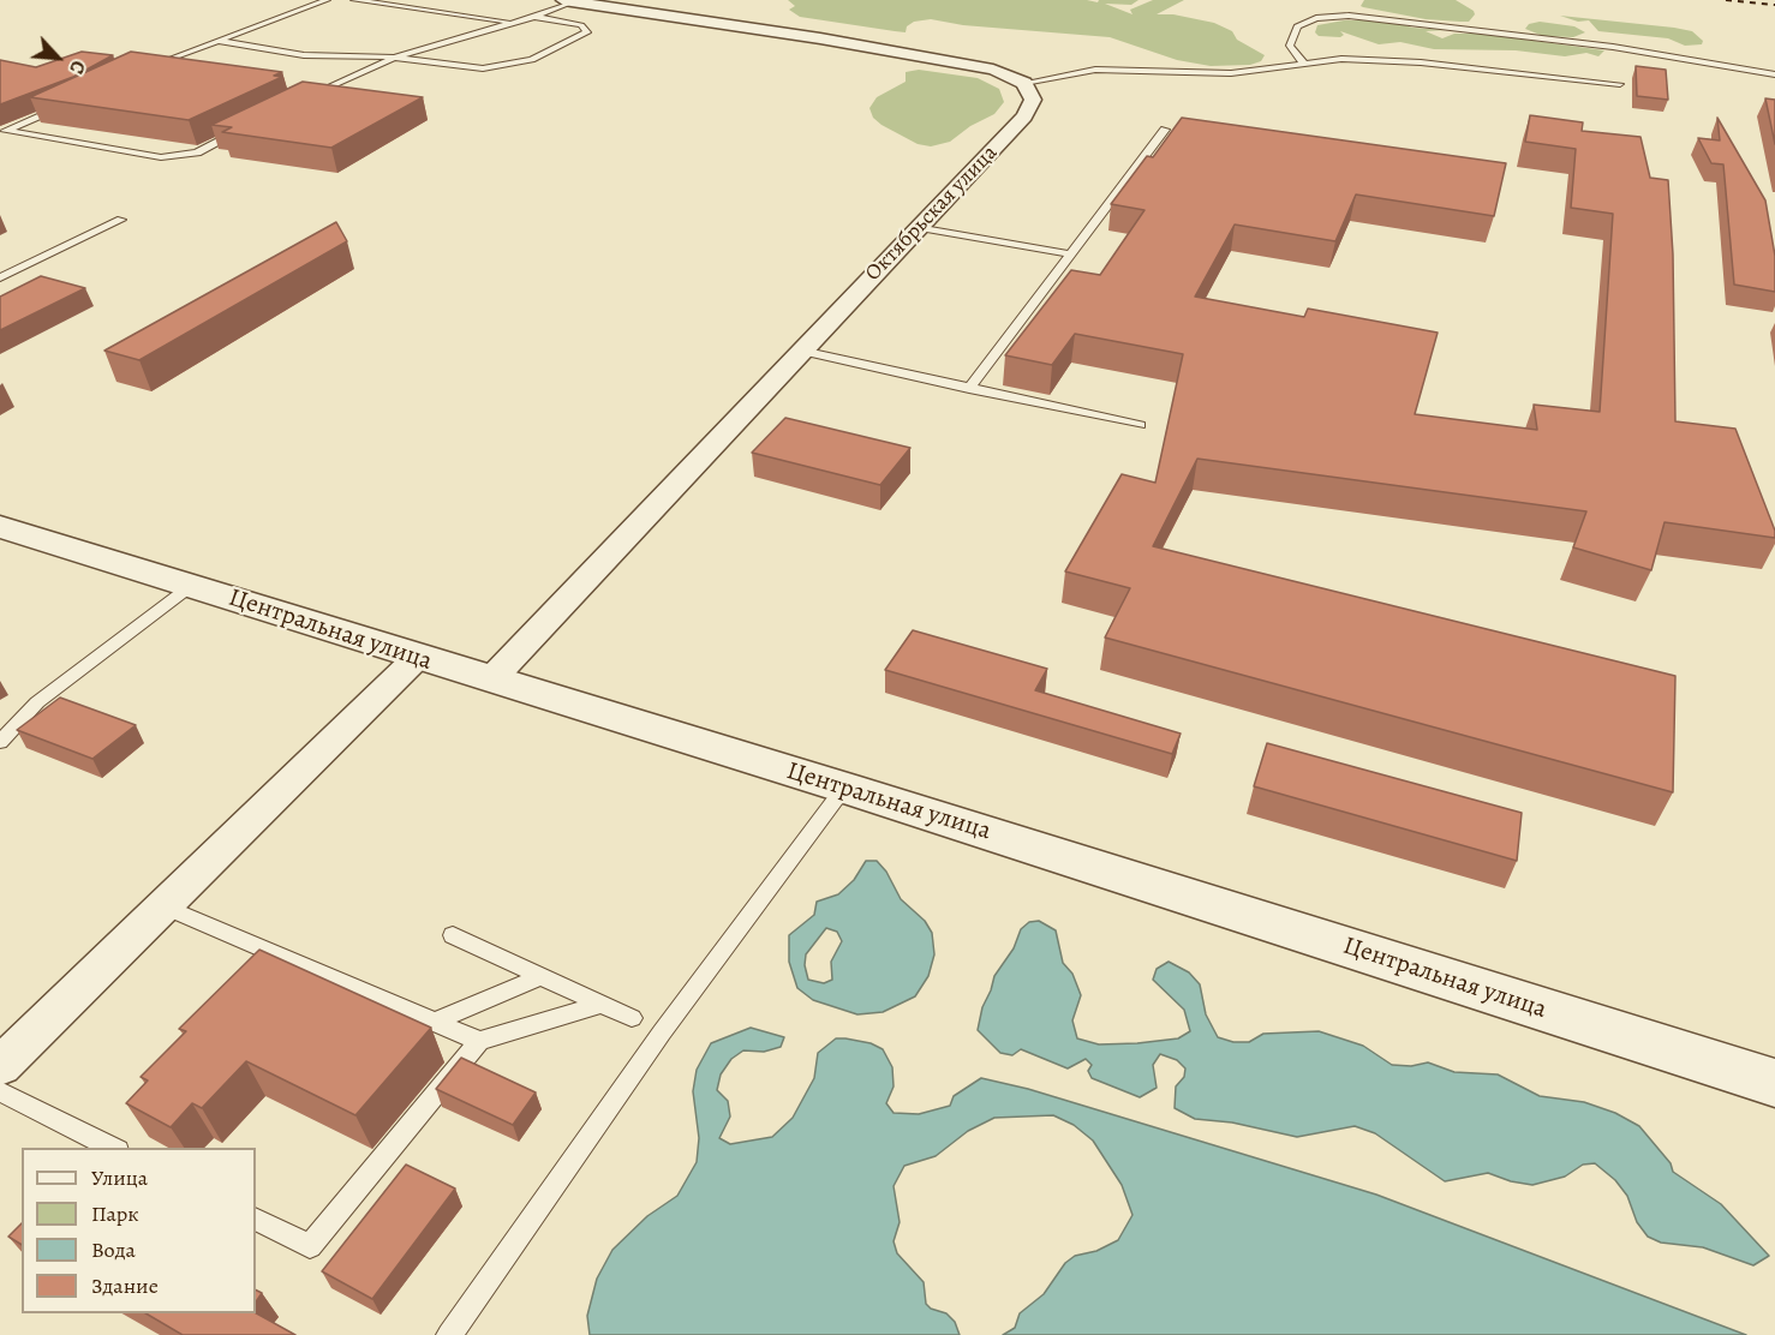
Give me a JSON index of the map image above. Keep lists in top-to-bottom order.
{
  "streets": {
    "street": ["Октябрьская улица", "Центральная улица"]
  },
  "crossings": [
    ["Октябрьская улица", "Центральная улица"]
  ],
  "legend": [
    "Улица",
    "Парк",
    "Вода",
    "Здание"
  ],
  "north": "bottom right"
}
